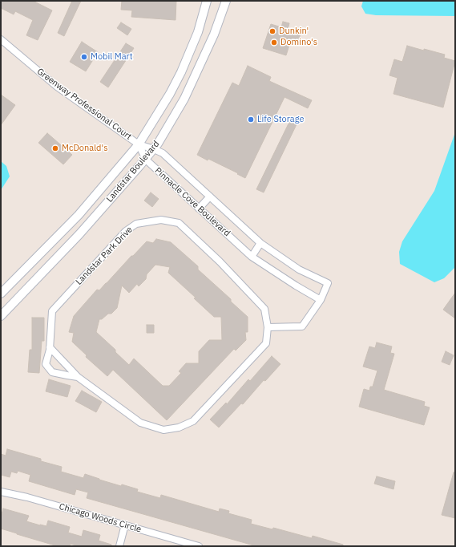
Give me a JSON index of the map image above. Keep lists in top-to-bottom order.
{
  "streets": {
    "street": [
      "Greenway Professional Court",
      "Landstar Boulevard",
      "Pinnacle Cove Boulevard",
      "Landstar Park Drive",
      "Chicago Woods Circle"
    ]
  },
  "crossings": [
    ["Greenway Professional Court", "Landstar Boulevard"],
    ["Greenway Professional Court", "Pinnacle Cove Boulevard"],
    ["Landstar Boulevard", "Pinnacle Cove Boulevard"]
  ],
  "places": [
    "Dunkin'",
    "Domino's",
    "Mobil Mart",
    "Life Storage",
    "McDonald's"
  ]
}
